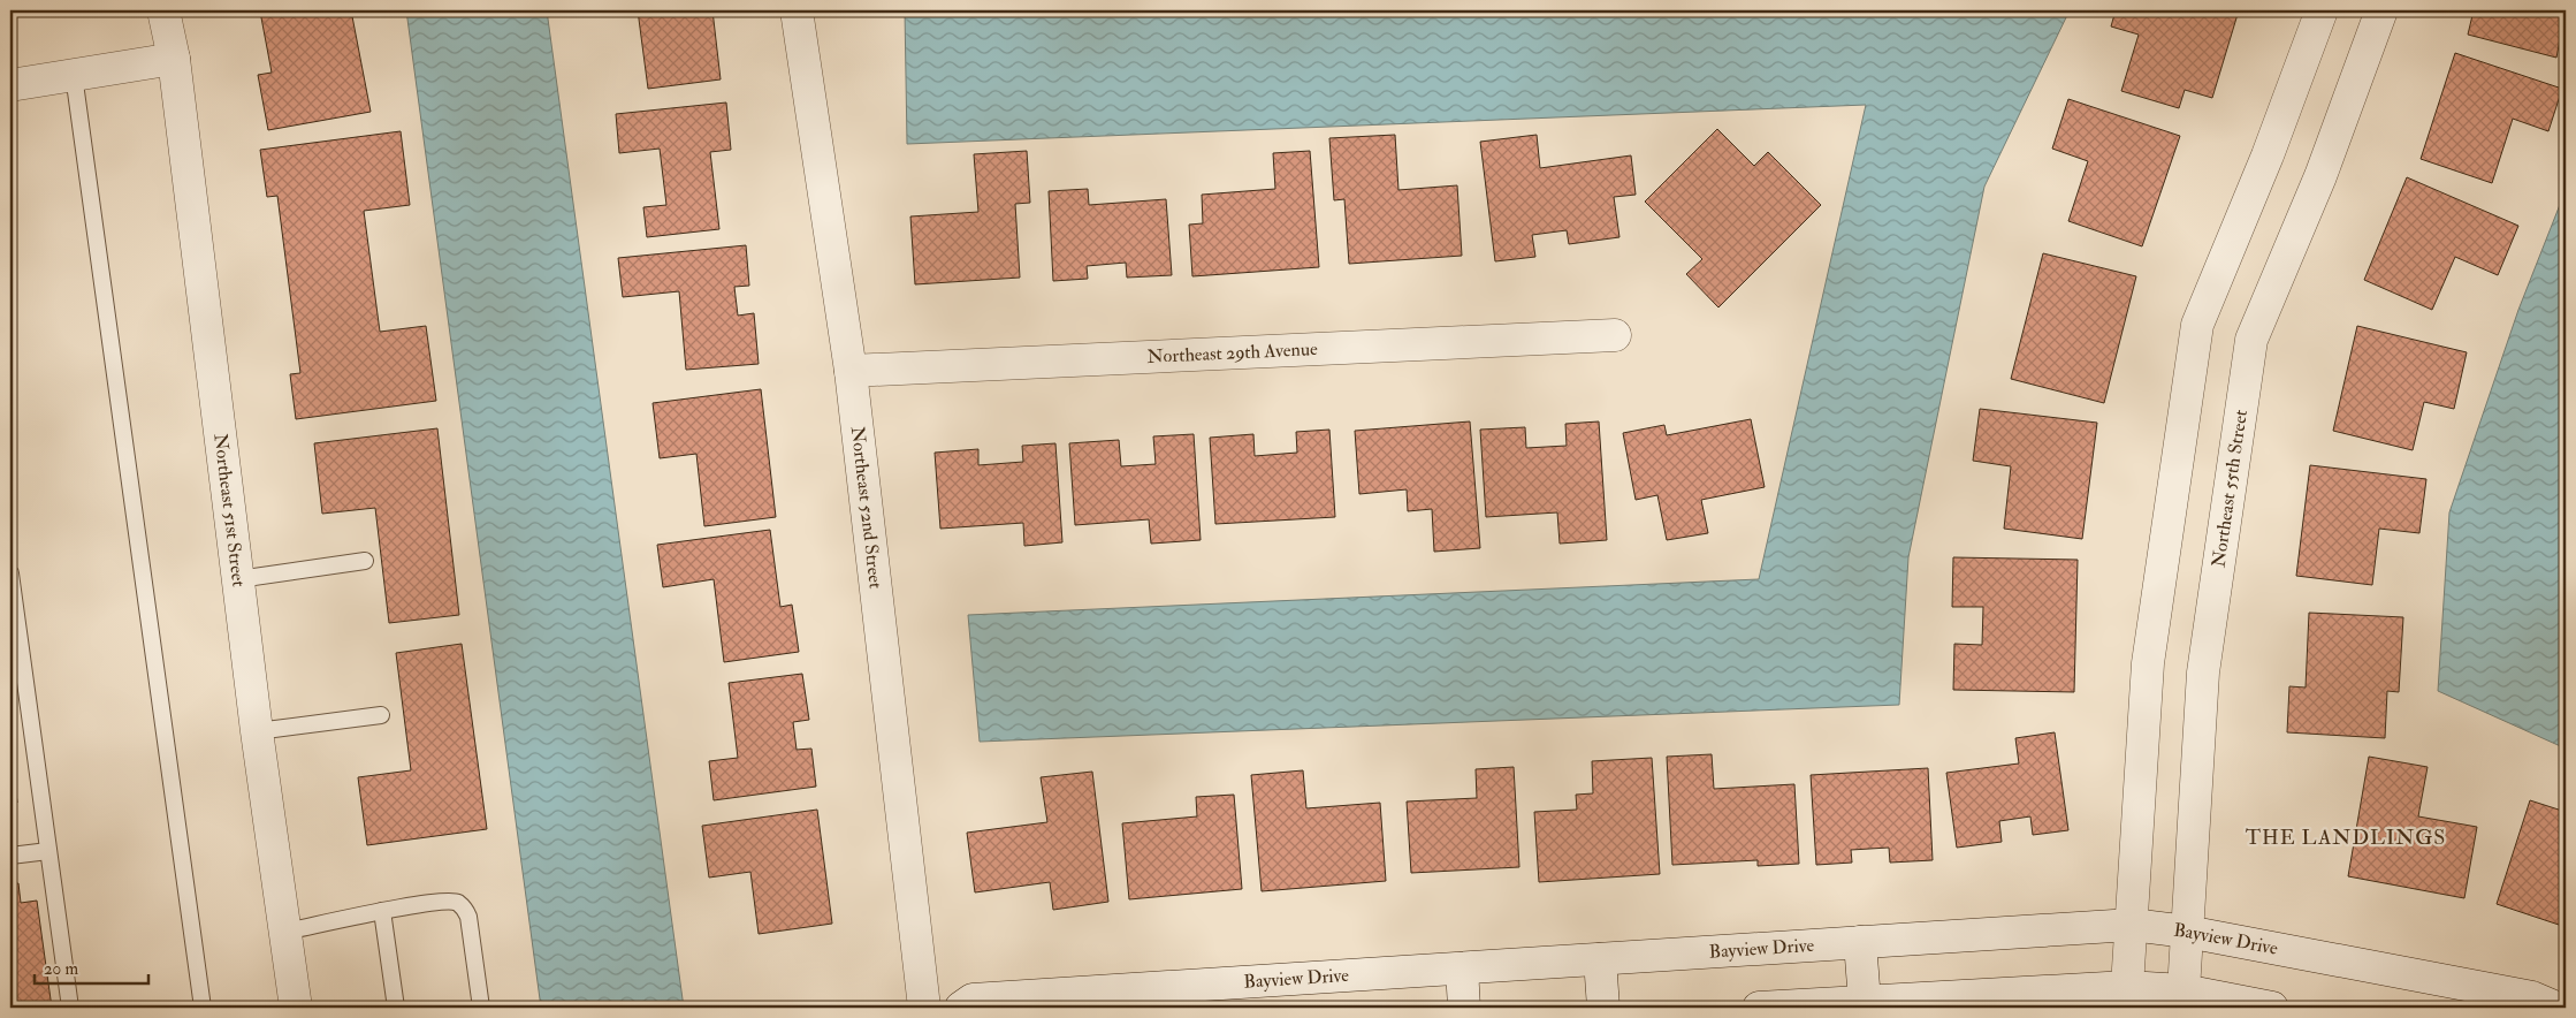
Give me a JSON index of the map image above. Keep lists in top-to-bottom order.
{
  "streets": {
    "street": [
      "Northeast 29th Avenue",
      "Northeast 55th Street",
      "Northeast 52nd Street",
      "Northeast 51st Street",
      "Bayview Drive"
    ]
  },
  "crossings": [
    ["Northeast 29th Avenue", "Northeast 52nd Street"],
    ["Northeast 55th Street", "Bayview Drive"]
  ],
  "districts": ["THE LANDLINGS"],
  "scale_bar": "20 m"
}
